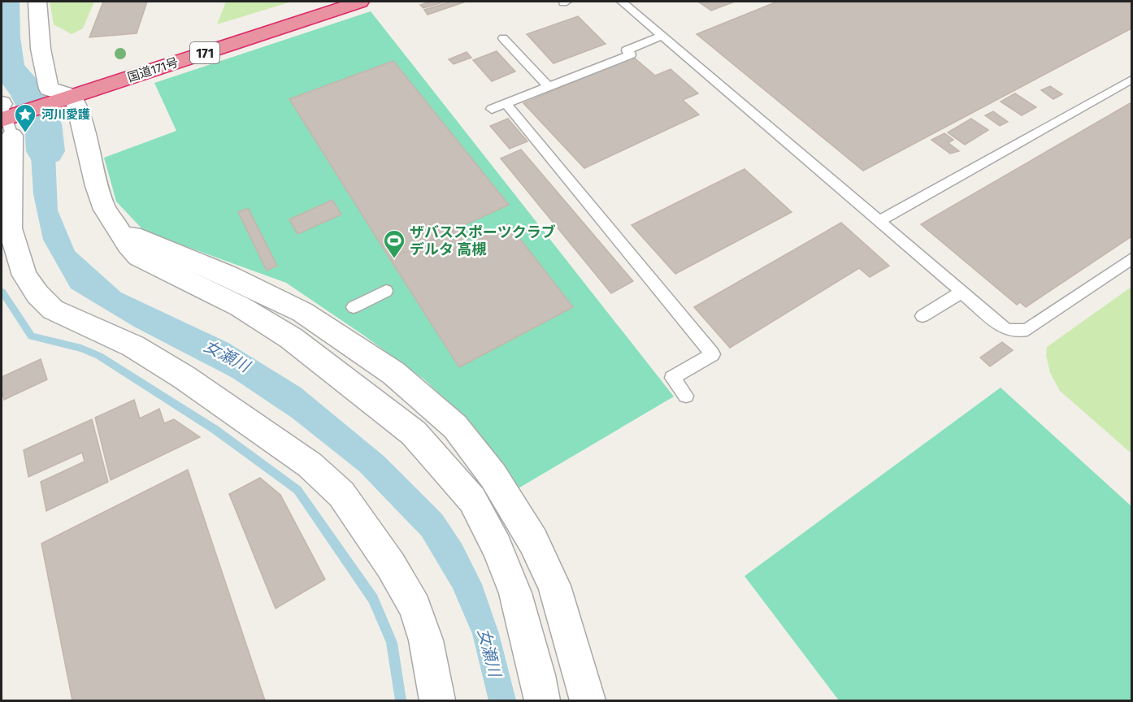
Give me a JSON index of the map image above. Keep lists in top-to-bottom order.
{
  "streets": {
    "highway": ["171", "国道171号"]
  },
  "water": ["女瀬川"],
  "places": {
    "place": ["河川愛護"],
    "sports": ["ザバススポーツクラブ デルタ 高槻"]
  }
}
